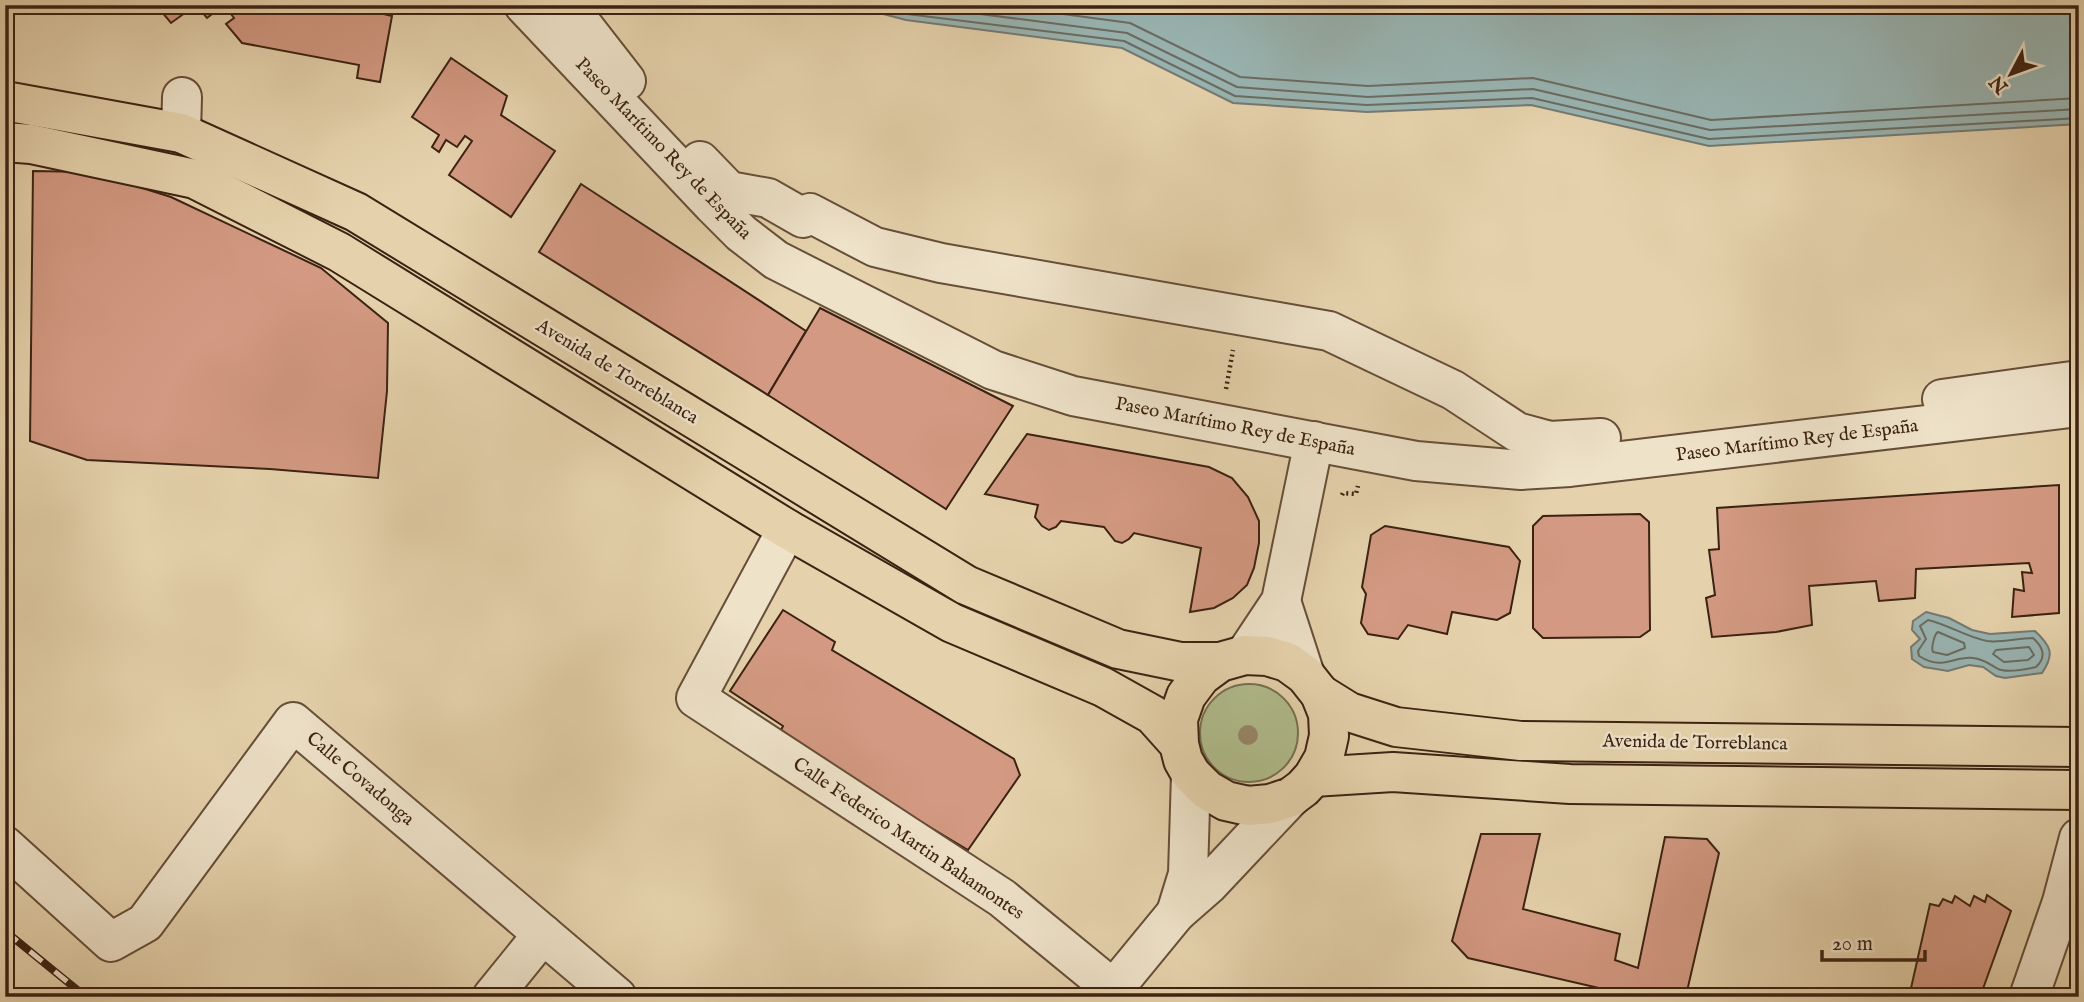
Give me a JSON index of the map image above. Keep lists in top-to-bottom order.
{
  "streets": {
    "main road": ["Avenida de Torreblanca"],
    "street": ["Paseo Marítimo Rey de España", "Calle Covadonga", "Calle Federico Martin Bahamontes"]
  },
  "scale_bar": "20 m",
  "north": "bottom left"
}
